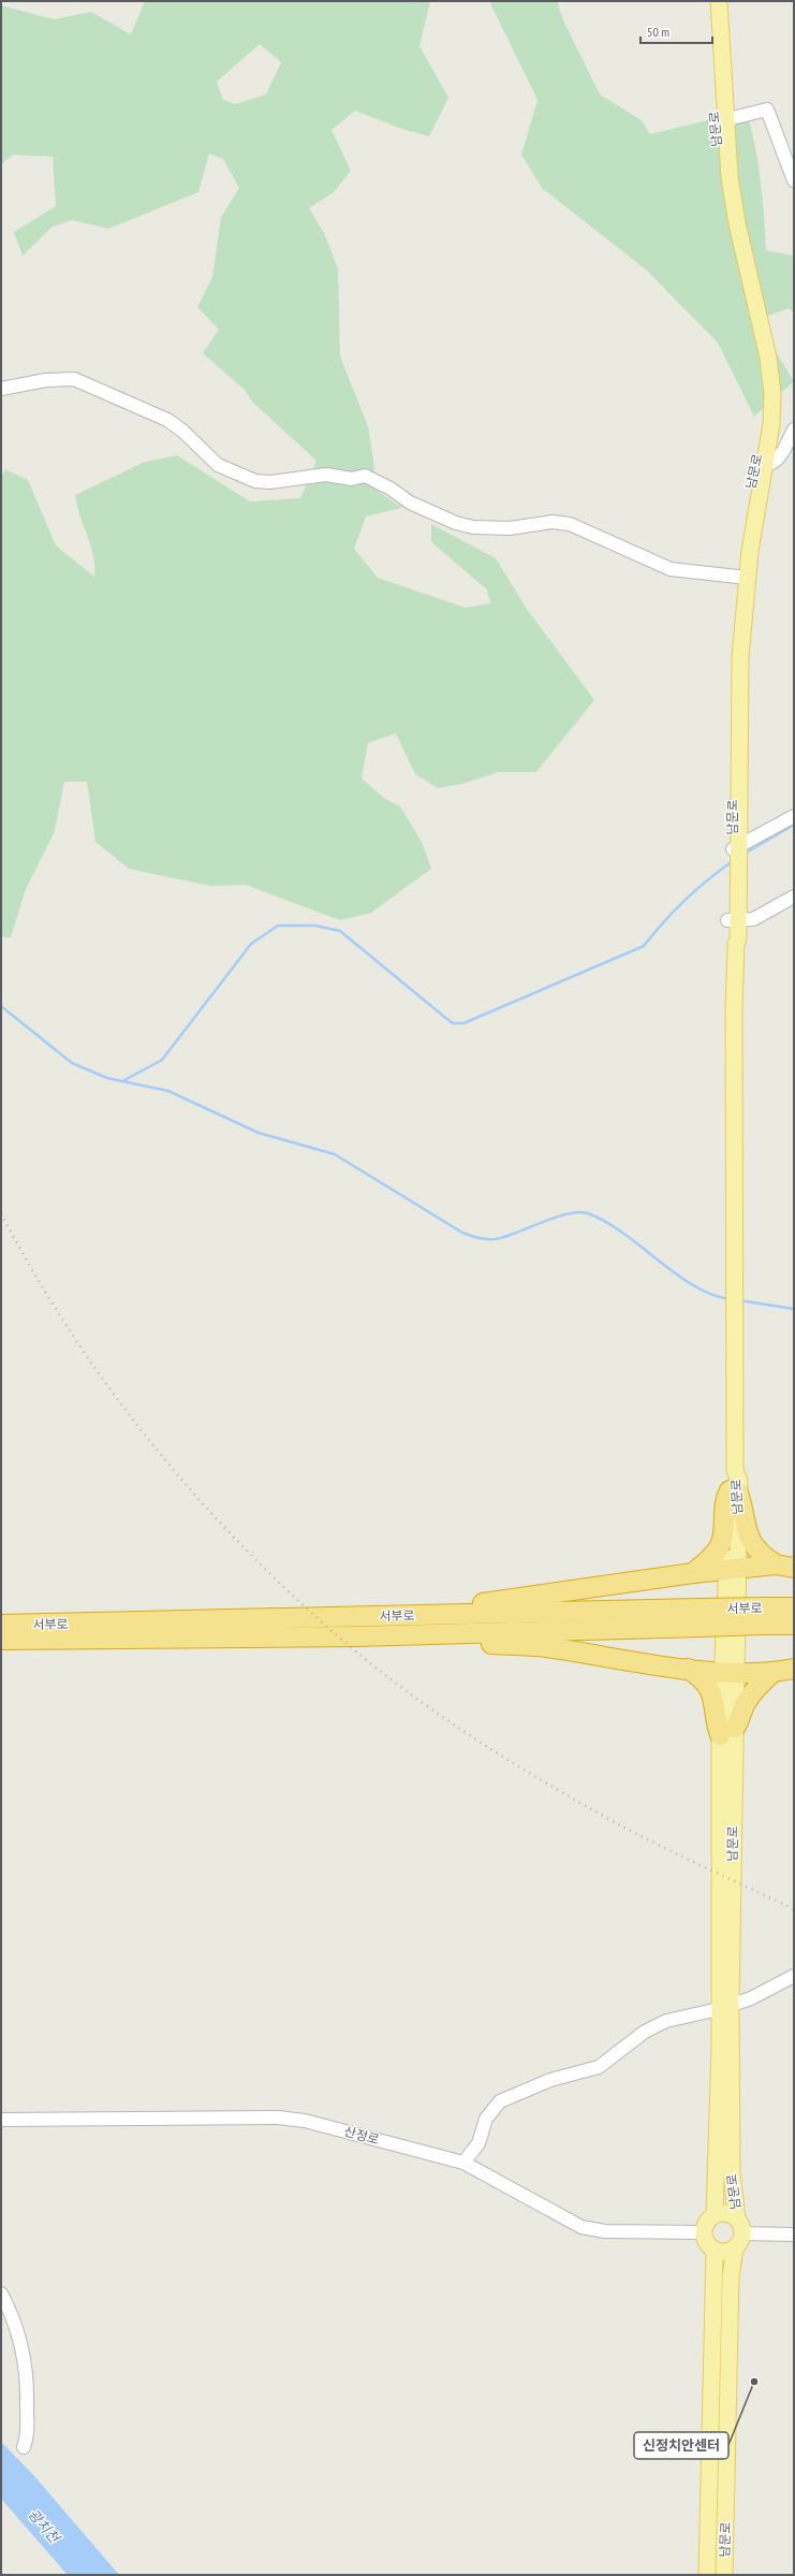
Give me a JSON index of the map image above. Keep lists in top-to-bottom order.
{
  "streets": {
    "highway": ["서부로"],
    "main road": ["남문로"],
    "street": ["산정로"]
  },
  "crossings": [
    ["남문로", "산정로"]
  ],
  "water": ["광치천"],
  "places": ["신정치안센터"],
  "scale_bar": "50 m"
}
